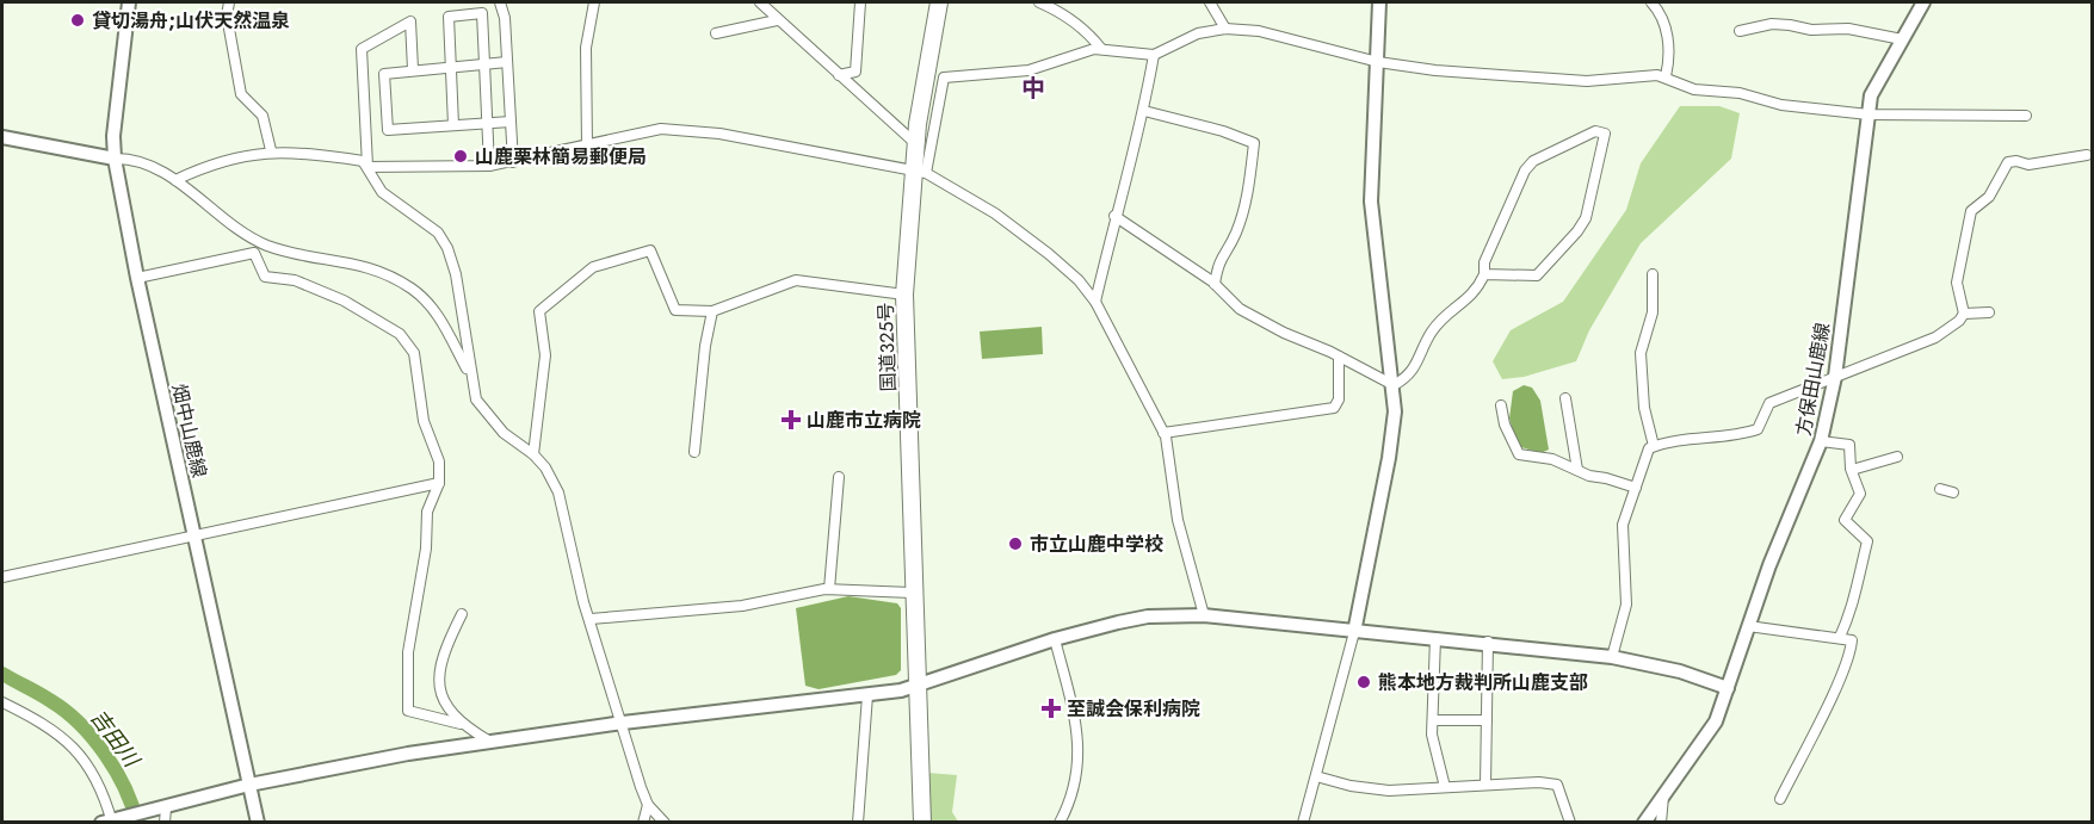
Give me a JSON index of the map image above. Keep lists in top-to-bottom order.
{
  "streets": {
    "highway": ["国道325号"],
    "street": ["方保田山鹿線", "畑中山鹿線"]
  },
  "districts": ["中"],
  "water": ["吉田川"],
  "places": {
    "other": [
      "貸切湯舟;山伏天然温泉",
      "山鹿栗林簡易郵便局",
      "市立山鹿中学校",
      "熊本地方裁判所山鹿支部"
    ],
    "health": ["山鹿市立病院", "至誠会保利病院"]
  }
}
